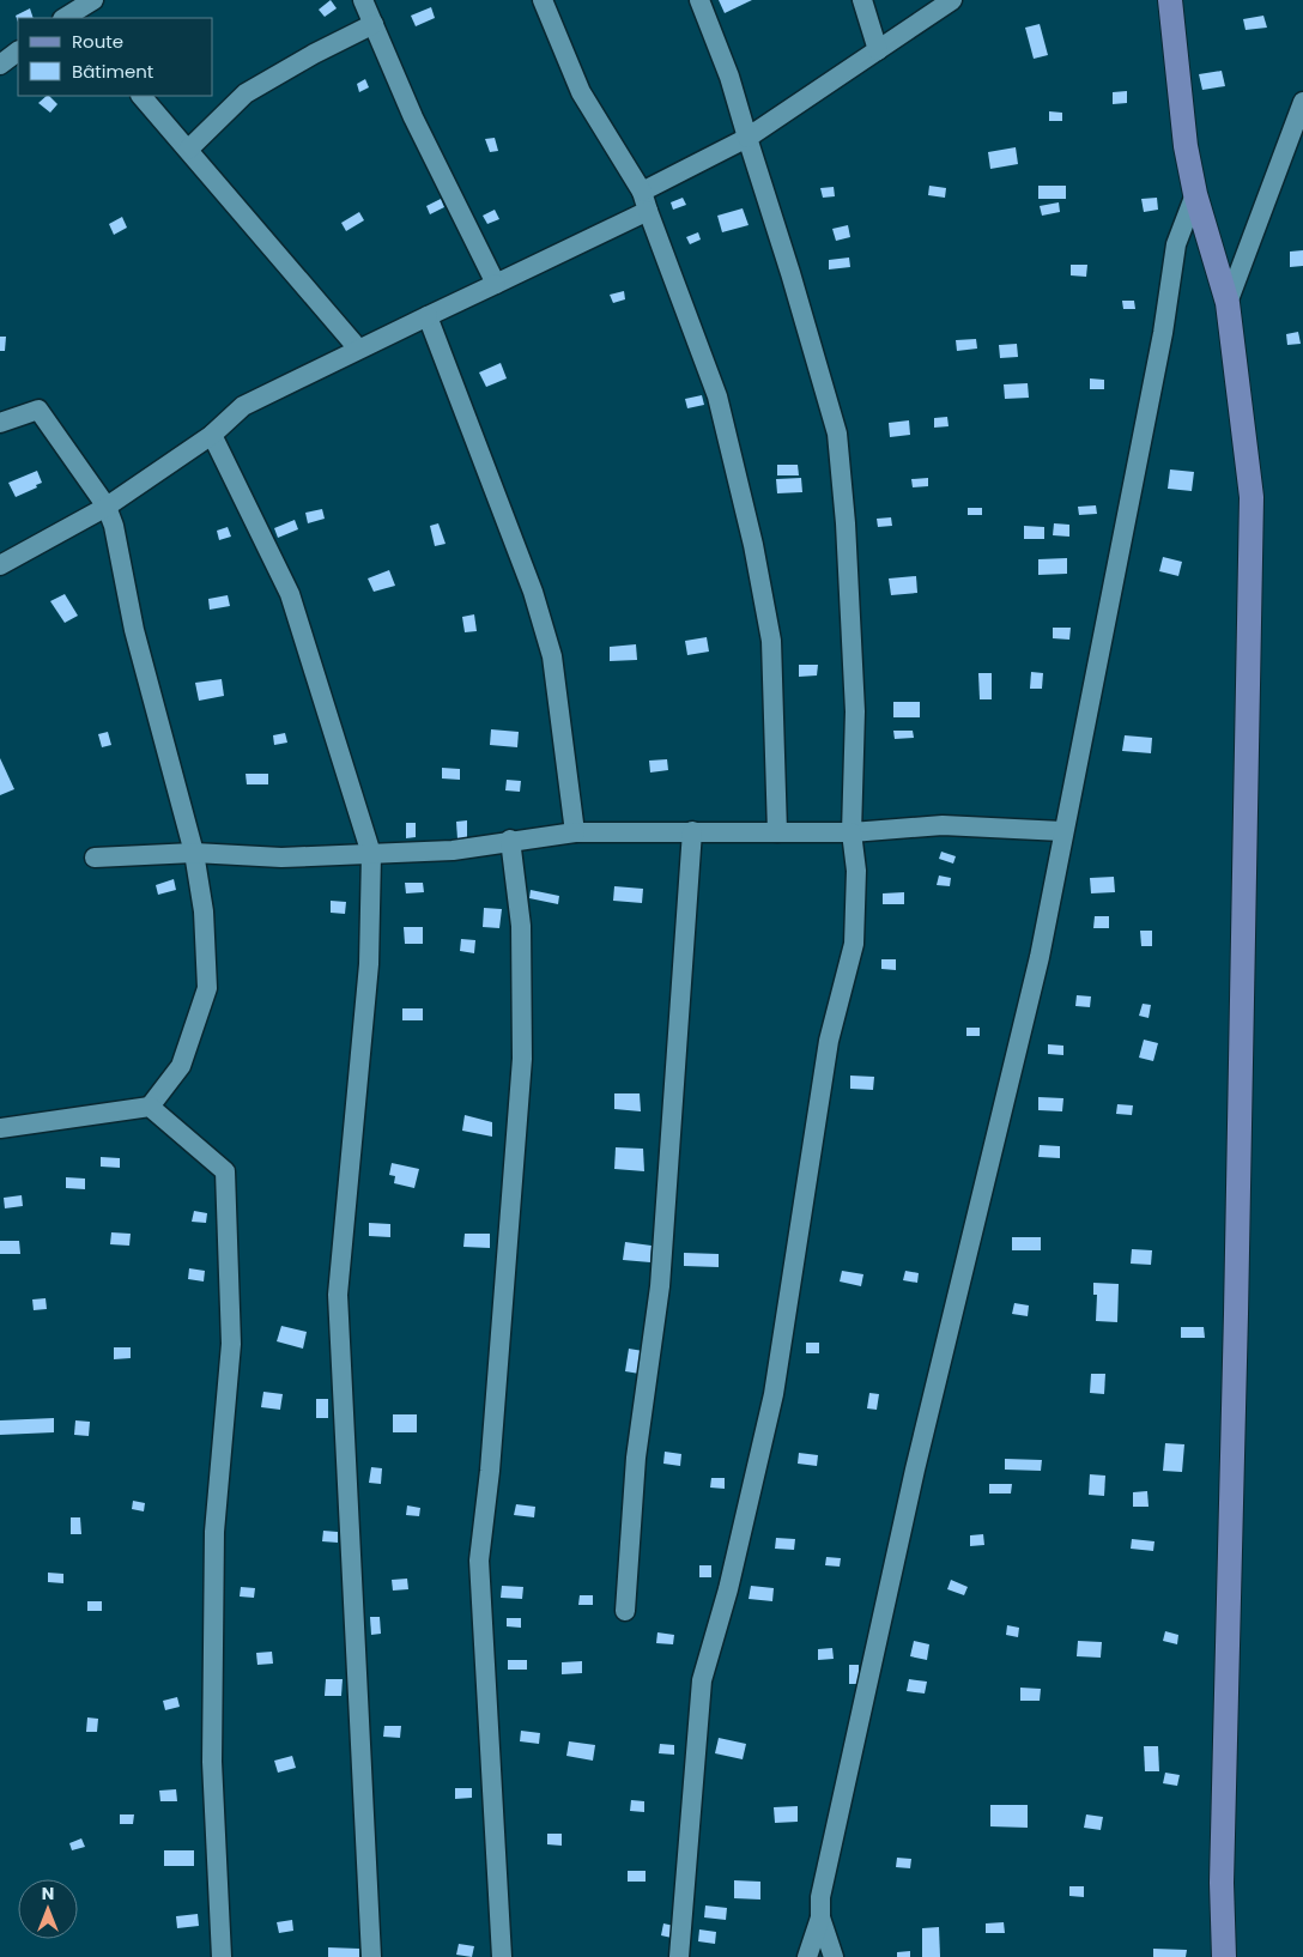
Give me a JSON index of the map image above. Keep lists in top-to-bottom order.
{
  "legend": ["Route", "Bâtiment"],
  "north": "top"
}
